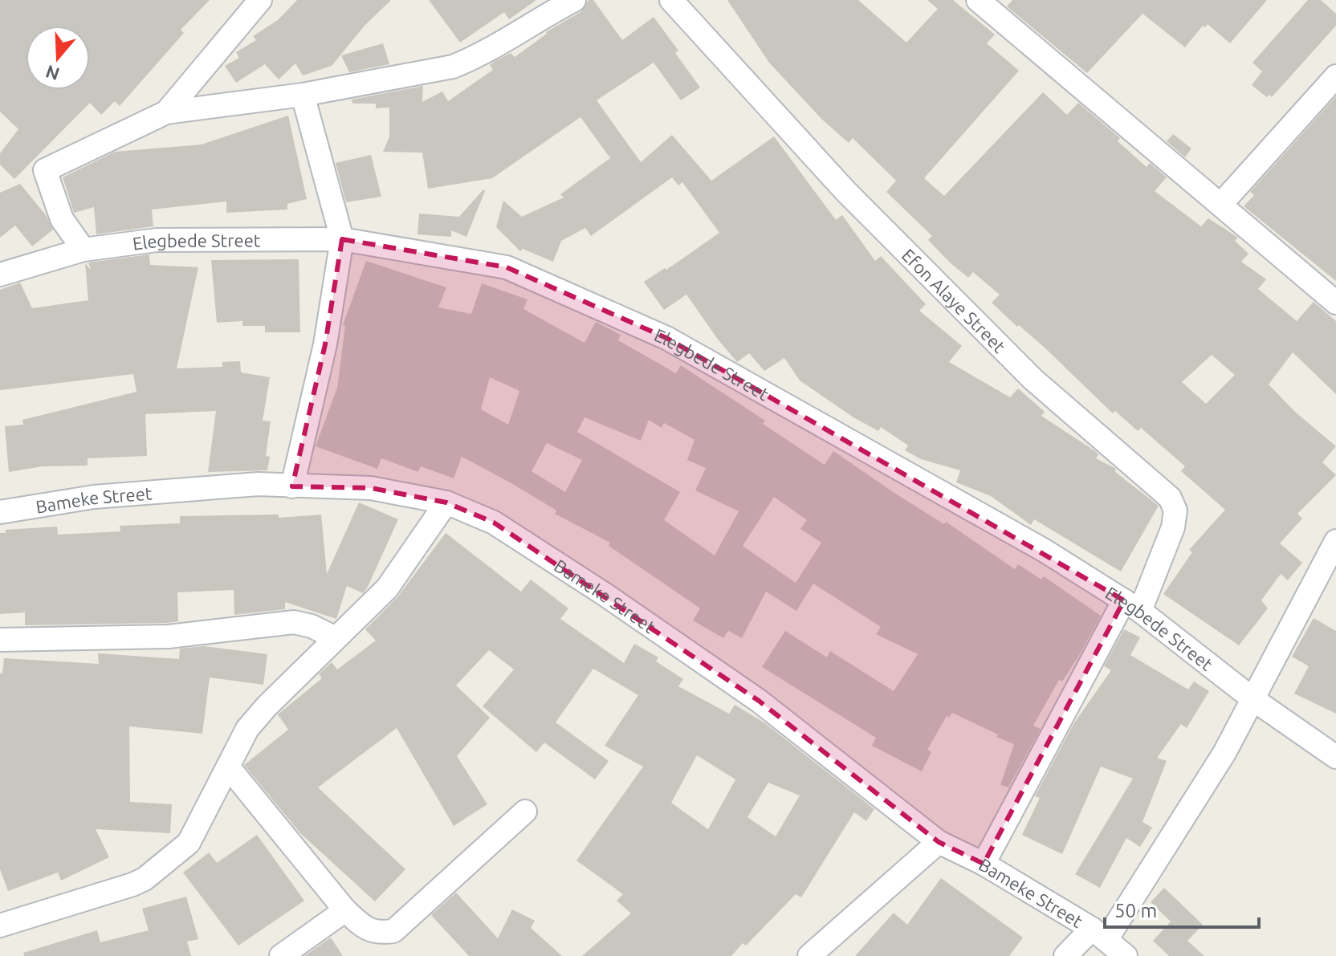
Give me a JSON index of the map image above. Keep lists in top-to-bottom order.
{
  "streets": {
    "street": ["Elegbede Street", "Efon Alaye Street", "Bameke Street"]
  },
  "crossings": [
    ["Elegbede Street", "Efon Alaye Street"],
    ["Efon Alaye Street", "Bameke Street"]
  ],
  "scale_bar": "50 m",
  "north": "bottom"
}
